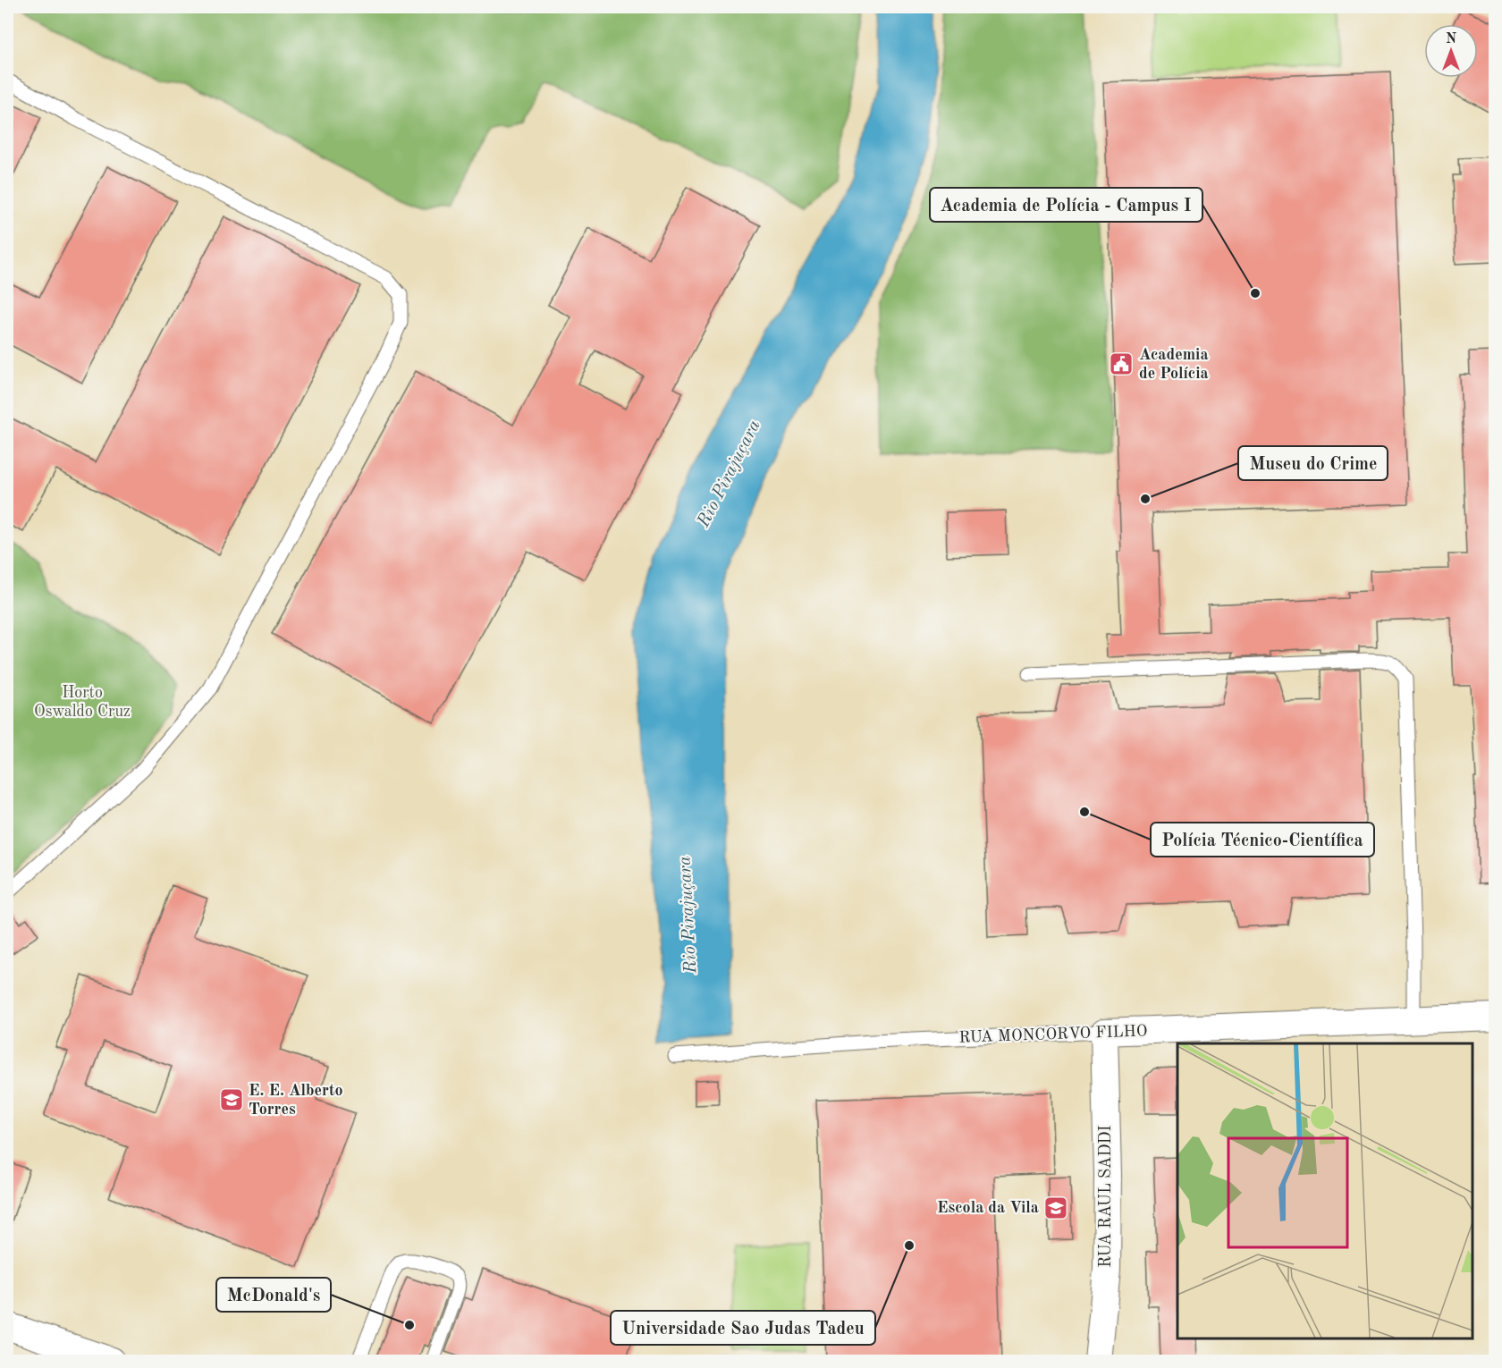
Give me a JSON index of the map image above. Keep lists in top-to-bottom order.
{
  "streets": {
    "street": ["RUA MONCORVO FILHO", "RUA RAUL SADDI"]
  },
  "crossings": [
    ["RUA MONCORVO FILHO", "RUA RAUL SADDI"]
  ],
  "water": ["Rio Pirajuçara"],
  "parks": ["Horto Oswaldo Cruz"],
  "places": {
    "other": [
      "Academia de Polícia - Campus I",
      "Museu do Crime",
      "Polícia Técnico-Científica",
      "Universidade Sao Judas Tadeu",
      "McDonald's"
    ],
    "public building": ["Academia de Polícia"],
    "school or university": ["E. E. Alberto Torres", "Escola da Vila"]
  },
  "north": "top"
}
